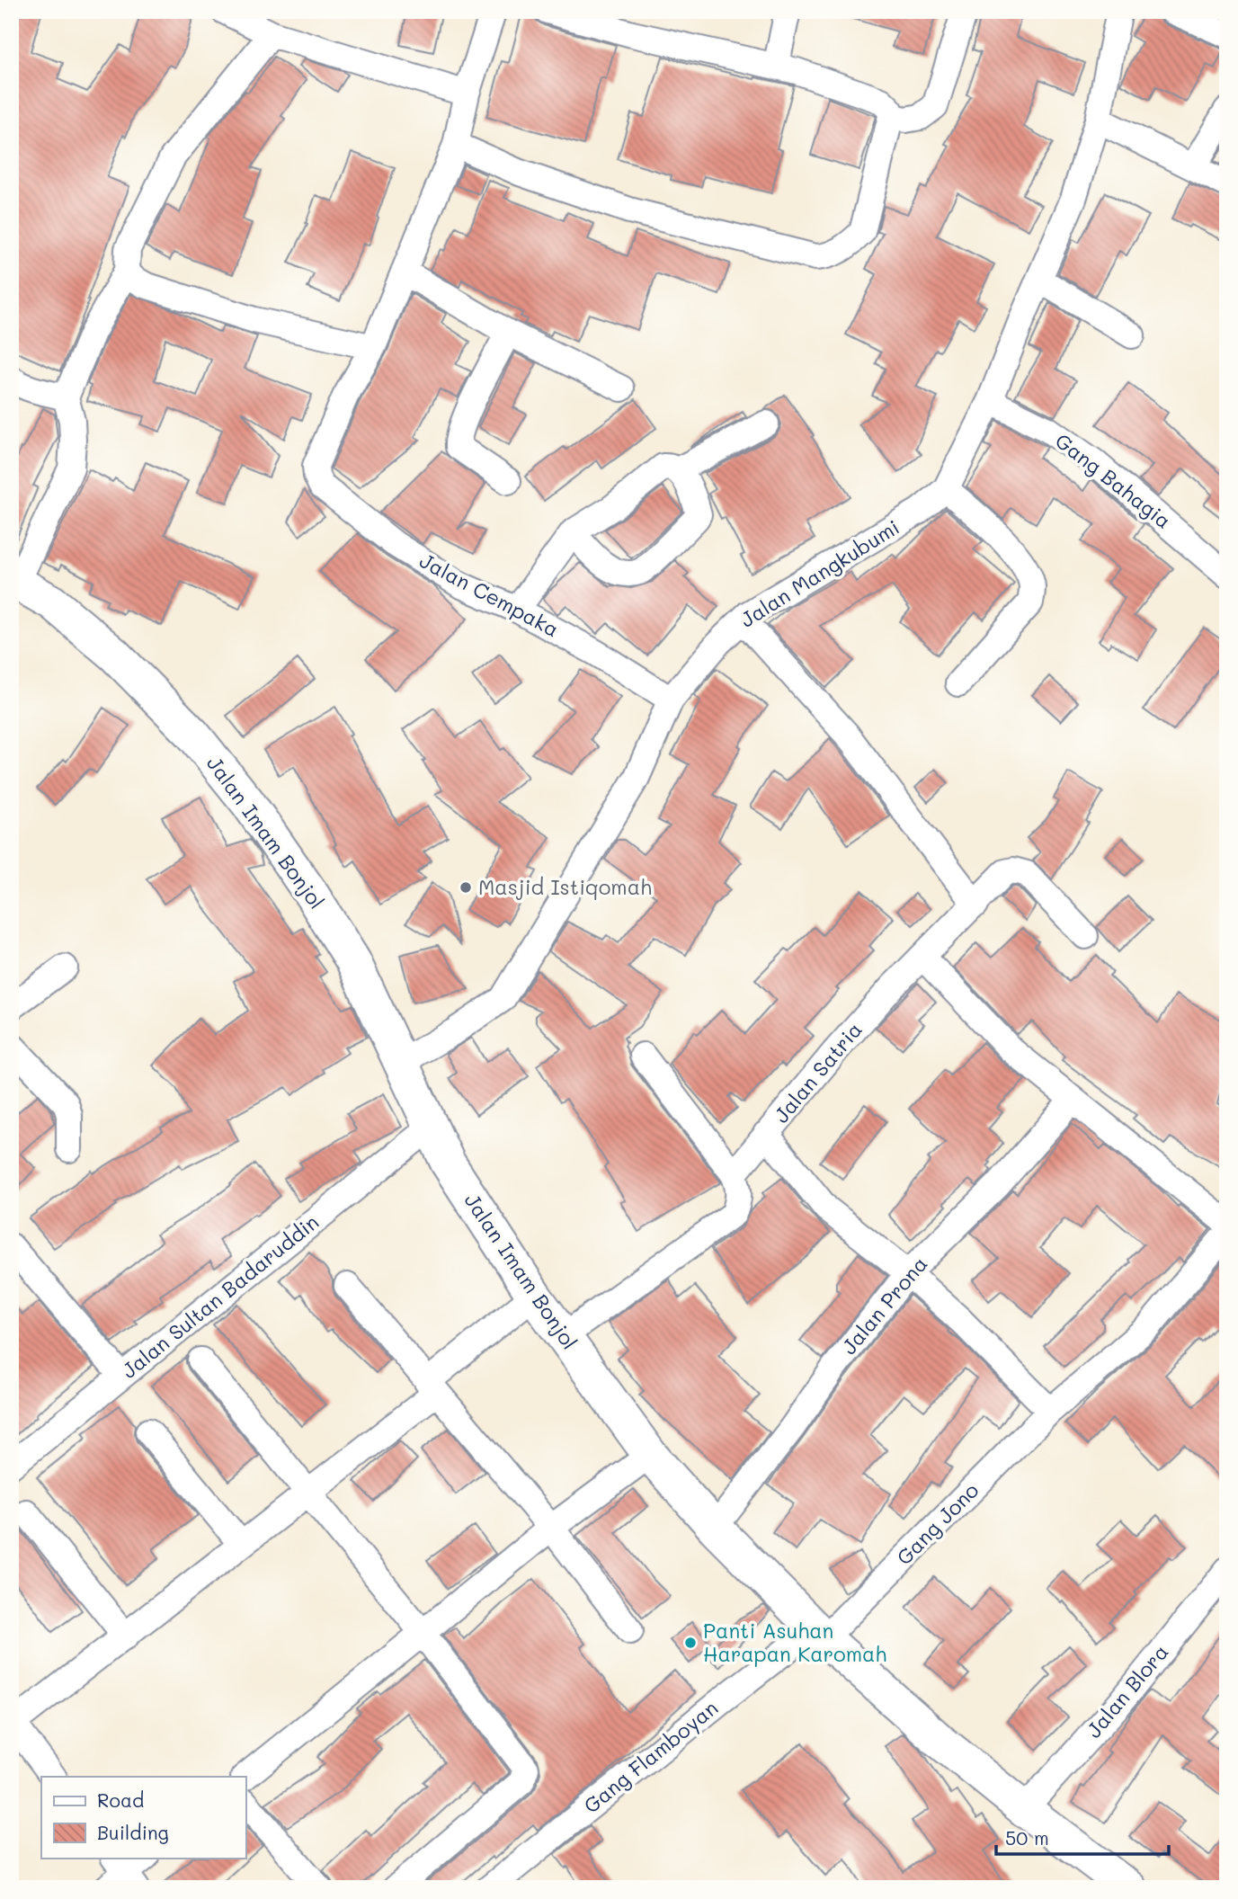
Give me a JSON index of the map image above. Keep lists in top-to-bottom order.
{
  "streets": {
    "highway": ["Jalan Imam Bonjol"],
    "street": [
      "Gang Bahagia",
      "Jalan Mangkubumi",
      "Jalan Cempaka",
      "Jalan Satria",
      "Jalan Sultan Badaruddin",
      "Jalan Prona",
      "Gang Jono",
      "Jalan Blora",
      "Gang Flamboyan"
    ]
  },
  "crossings": [
    ["Gang Bahagia", "Jalan Mangkubumi"],
    ["Jalan Mangkubumi", "Jalan Cempaka"],
    ["Jalan Mangkubumi", "Jalan Imam Bonjol"],
    ["Jalan Imam Bonjol", "Jalan Sultan Badaruddin"],
    ["Jalan Imam Bonjol", "Jalan Prona"],
    ["Jalan Imam Bonjol", "Gang Jono"],
    ["Jalan Imam Bonjol", "Jalan Blora"],
    ["Jalan Imam Bonjol", "Gang Flamboyan"],
    ["Gang Jono", "Gang Flamboyan"]
  ],
  "places": ["Masjid Istiqomah", "Panti Asuhan Harapan Karomah"],
  "legend": ["Road", "Building"],
  "scale_bar": "50 m"
}
